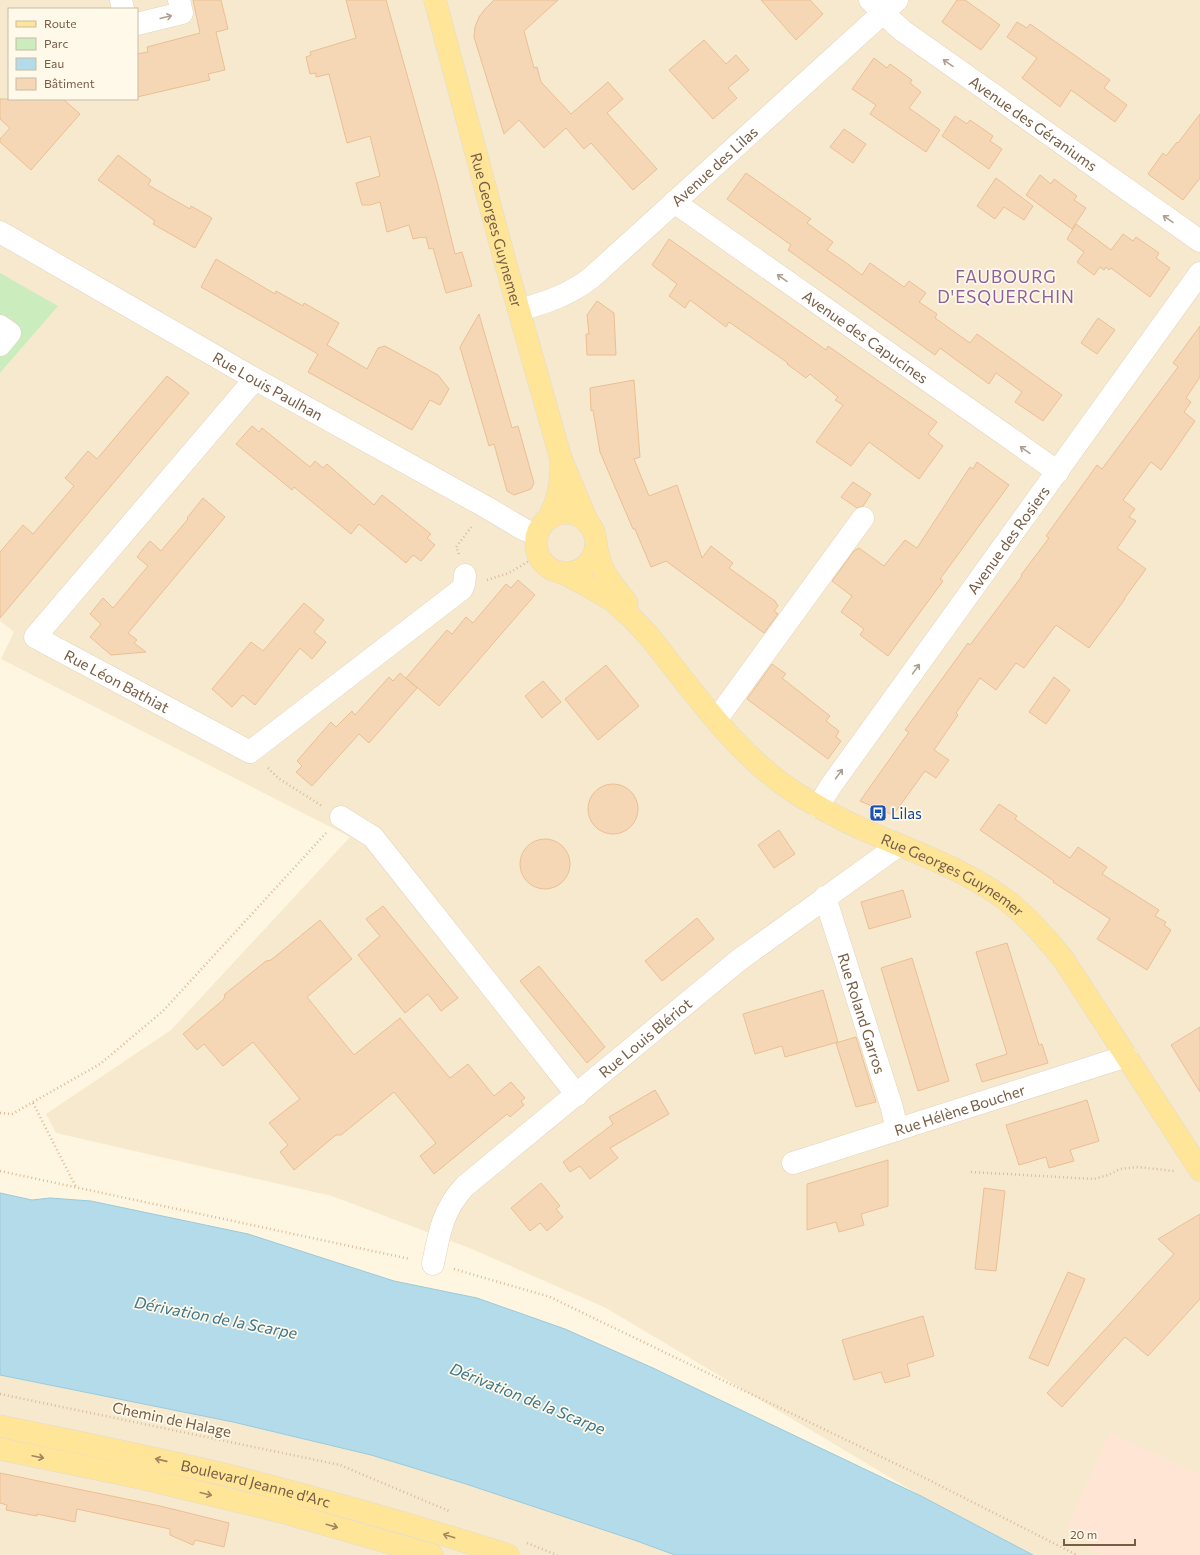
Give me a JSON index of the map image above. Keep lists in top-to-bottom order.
{
  "streets": {
    "main road": ["Rue Georges Guynemer", "Boulevard Jeanne d'Arc"],
    "street": [
      "Avenue des Géraniums",
      "Avenue des Lilas",
      "Avenue des Capucines",
      "Rue Louis Paulhan",
      "Avenue des Rosiers",
      "Rue Léon Bathiat",
      "Rue Roland Garros",
      "Rue Louis Blériot",
      "Rue Hélène Boucher"
    ],
    "path": ["Chemin de Halage"]
  },
  "crossings": [
    ["Avenue des Géraniums", "Avenue des Lilas"],
    ["Avenue des Lilas", "Rue Georges Guynemer"],
    ["Avenue des Lilas", "Avenue des Capucines"],
    ["Rue Georges Guynemer", "Rue Louis Paulhan"],
    ["Rue Georges Guynemer", "Avenue des Rosiers"],
    ["Rue Georges Guynemer", "Rue Louis Blériot"],
    ["Rue Georges Guynemer", "Rue Hélène Boucher"],
    ["Avenue des Capucines", "Avenue des Rosiers"],
    ["Rue Louis Paulhan", "Rue Léon Bathiat"],
    ["Rue Roland Garros", "Rue Louis Blériot"],
    ["Rue Roland Garros", "Rue Hélène Boucher"]
  ],
  "one_way": ["Avenue des Géraniums", "Avenue des Capucines"],
  "districts": ["FAUBOURG D'ESQUERCHIN"],
  "water": ["Dérivation de la Scarpe"],
  "places": {
    "bus stop": ["Lilas"]
  },
  "legend": [
    "Route",
    "Parc",
    "Eau",
    "Bâtiment"
  ],
  "scale_bar": "20 m"
}
